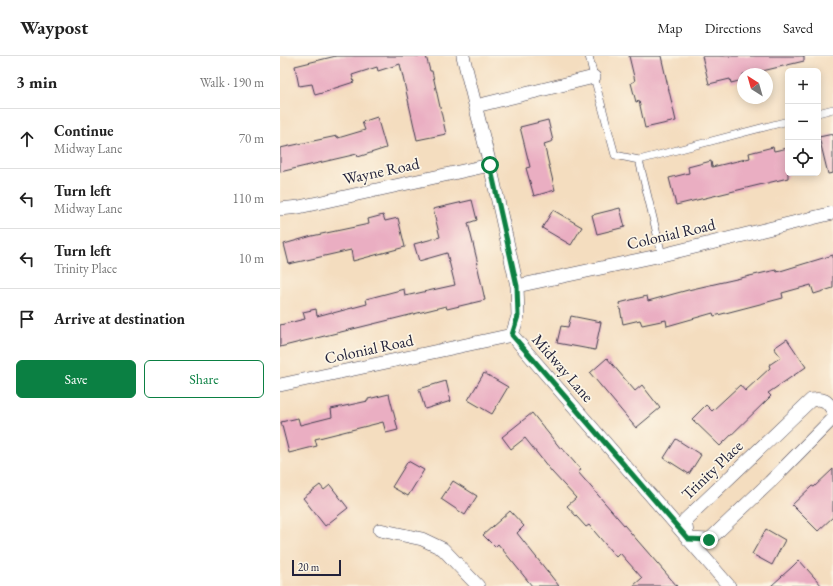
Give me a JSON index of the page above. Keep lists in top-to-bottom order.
{
  "streets": {
    "street": [
      "Wayne Road",
      "Colonial Road",
      "Midway Lane",
      "Trinity Place"
    ]
  },
  "crossings": [
    ["Wayne Road", "Midway Lane"],
    ["Colonial Road", "Midway Lane"],
    ["Midway Lane", "Trinity Place"]
  ],
  "scale_bar": "20 m",
  "north": "top left",
  "page": {
    "header": "Waypost",
    "nav": ["Map", "Directions", "Saved"],
    "heading": ["3 min", "Walk · 190 m"],
    "map_buttons": ["+", "−"],
    "list": [
      ["Continue", "Midway Lane", "70 m"],
      ["Turn left", "Midway Lane", "110 m"],
      ["Turn left", "Trinity Place", "10 m"],
      "Arrive at destination"
    ],
    "buttons": ["Save", "Share"],
    "scale": "20 m"
  }
}
